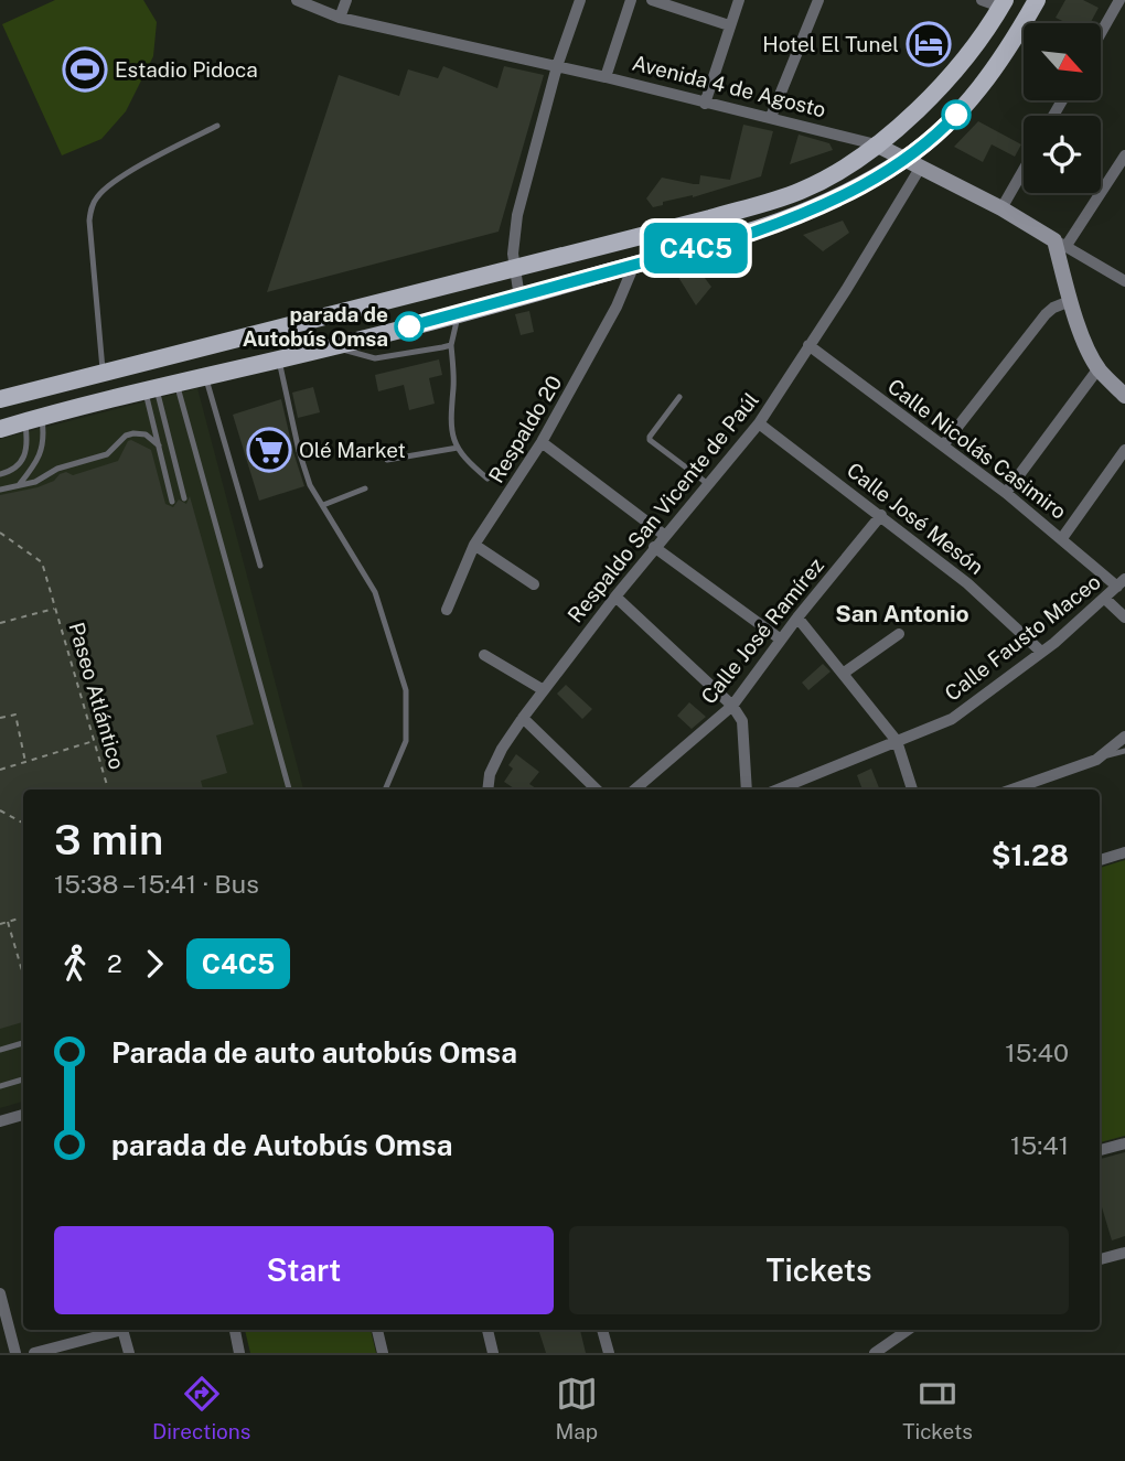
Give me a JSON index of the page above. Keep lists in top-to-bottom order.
{
  "streets": {
    "main road": ["Avenida 4 de Agosto"],
    "street": [
      "Respaldo 20",
      "Calle Nicolás Casimiro",
      "Respaldo San Vicente de Paúl",
      "Calle José Mesón",
      "Calle José Ramírez",
      "Calle Fausto Maceo"
    ],
    "path": ["Paseo Atlántico"]
  },
  "crossings": [
    ["Avenida 4 de Agosto", "Respaldo San Vicente de Paúl"],
    ["Calle Nicolás Casimiro", "Respaldo San Vicente de Paúl"],
    ["Calle Nicolás Casimiro", "Calle Fausto Maceo"],
    ["Respaldo San Vicente de Paúl", "Calle José Mesón"],
    ["Calle José Mesón", "Calle José Ramírez"],
    ["Calle José Mesón", "Calle Fausto Maceo"]
  ],
  "districts": ["San Antonio"],
  "places": {
    "hotel": ["Hotel El Tunel"],
    "sports": ["Estadio Pidoca"],
    "other": ["parada de Autobús Omsa"],
    "supermarket": ["Olé Market"]
  },
  "lines": ["bus line C4C5"],
  "north": "bottom right",
  "page": {
    "on_map": "C4C5",
    "heading": ["3 min", "15:38 – 15:41 · Bus", "$1.28"],
    "legs": ["2", "C4C5"],
    "list": [
      {
        "name": "Parada de auto autobús Omsa",
        "value": "15:40"
      },
      {
        "name": "parada de Autobús Omsa",
        "value": "15:41"
      }
    ],
    "buttons": ["Start", "Tickets"],
    "tabs": ["Directions", "Map", "Tickets"]
  }
}
